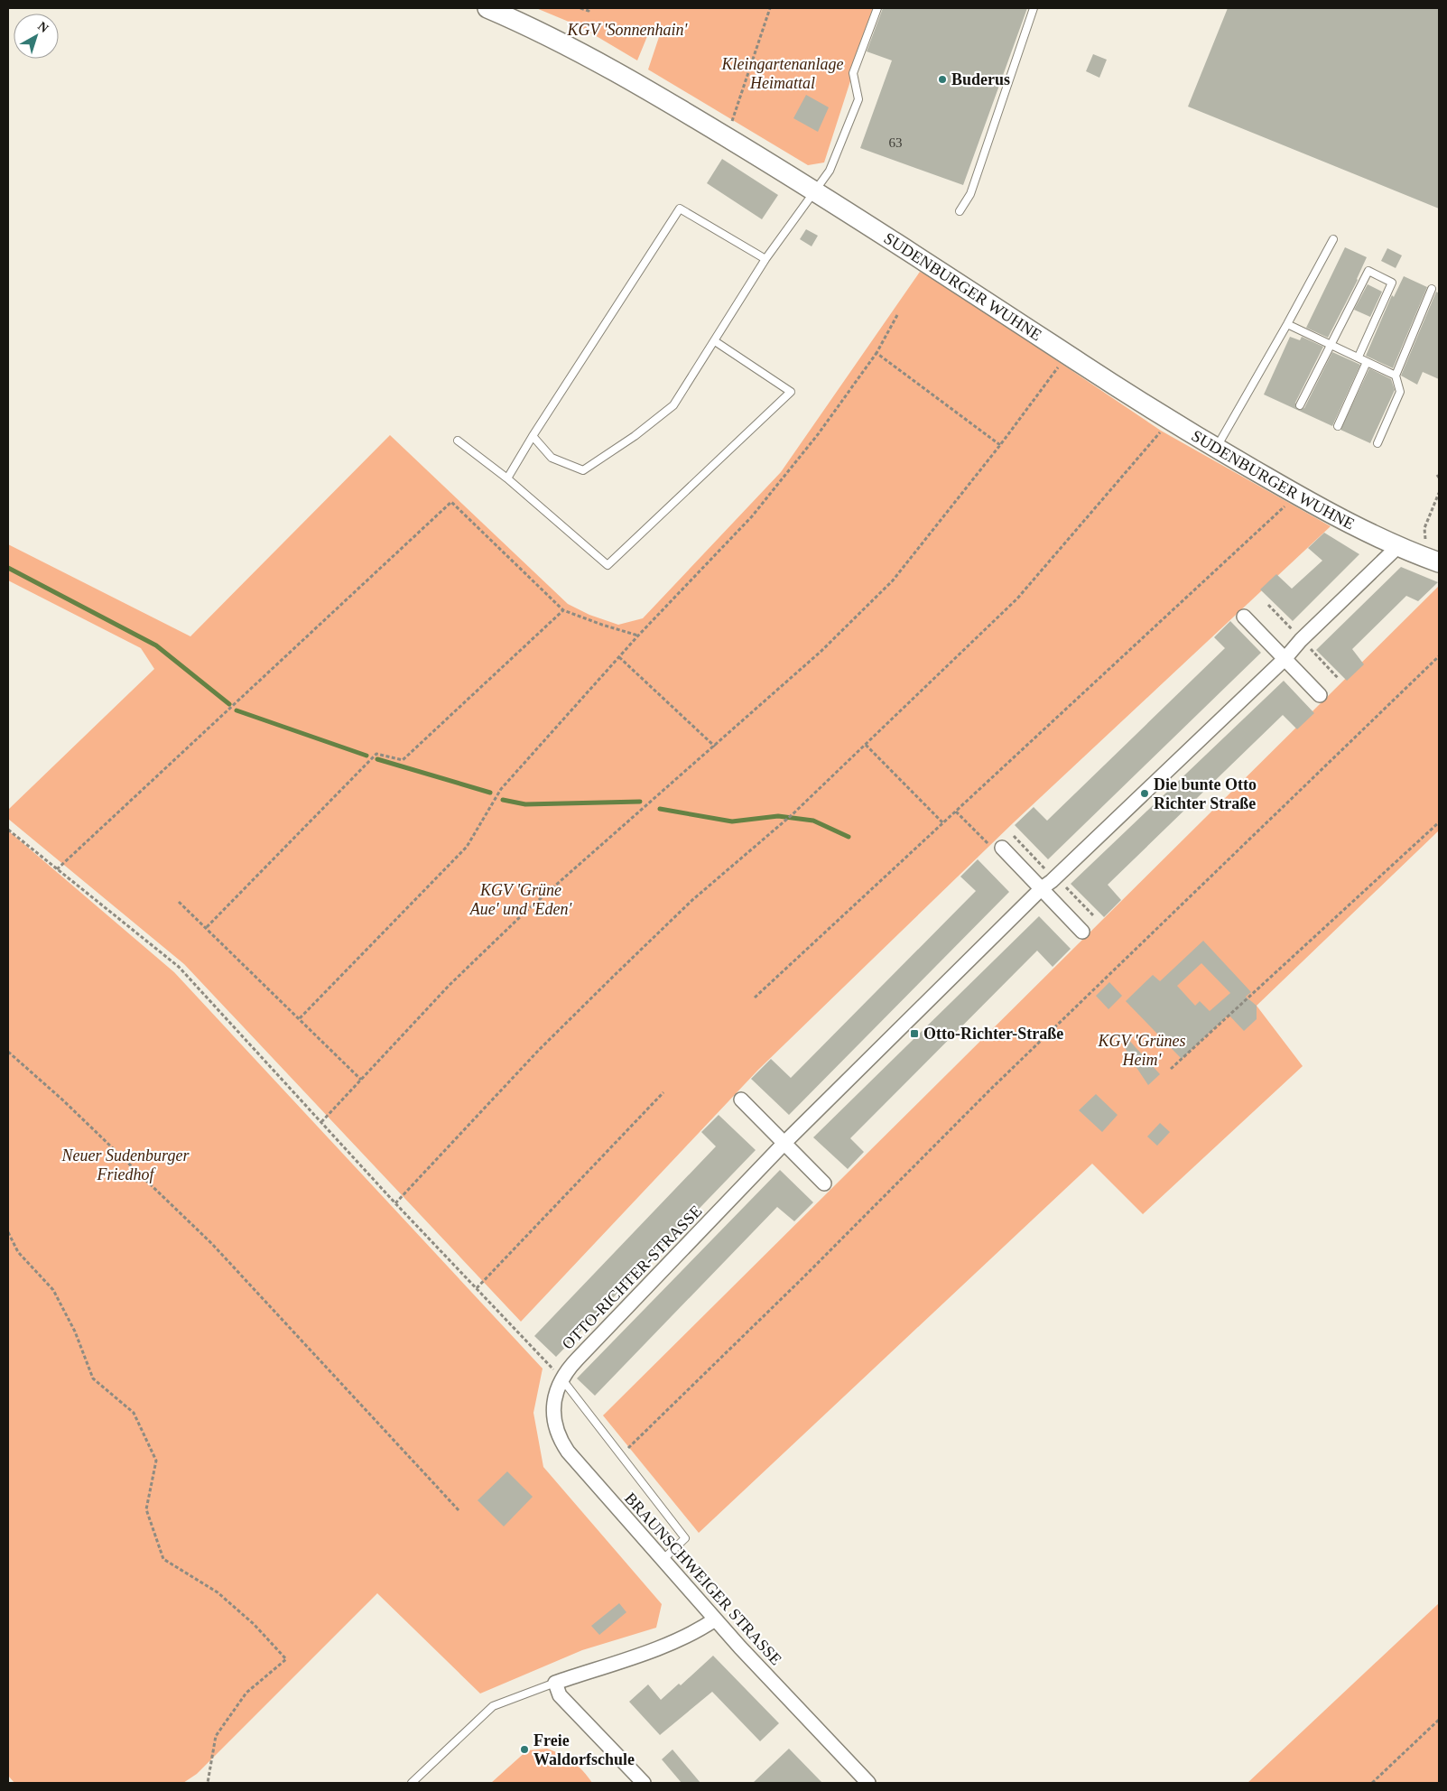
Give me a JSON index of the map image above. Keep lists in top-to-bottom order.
{
  "streets": {
    "main road": ["SUDENBURGER WUHNE"],
    "street": ["OTTO-RICHTER-STRASSE", "BRAUNSCHWEIGER STRASSE"]
  },
  "crossings": [
    ["SUDENBURGER WUHNE", "OTTO-RICHTER-STRASSE"],
    ["OTTO-RICHTER-STRASSE", "BRAUNSCHWEIGER STRASSE"]
  ],
  "parks": [
    "KGV 'Sonnenhain'",
    "Kleingartenanlage Heimattal",
    "KGV 'Grüne Aue' und 'Eden'",
    "KGV 'Grünes Heim'",
    "Neuer Sudenburger Friedhof"
  ],
  "places": {
    "other": ["Buderus", "Die bunte Otto Richter Straße", "Freie Waldorfschule"],
    "transit": ["Otto-Richter-Straße"]
  },
  "house_numbers": ["63"],
  "north": "top right"
}
